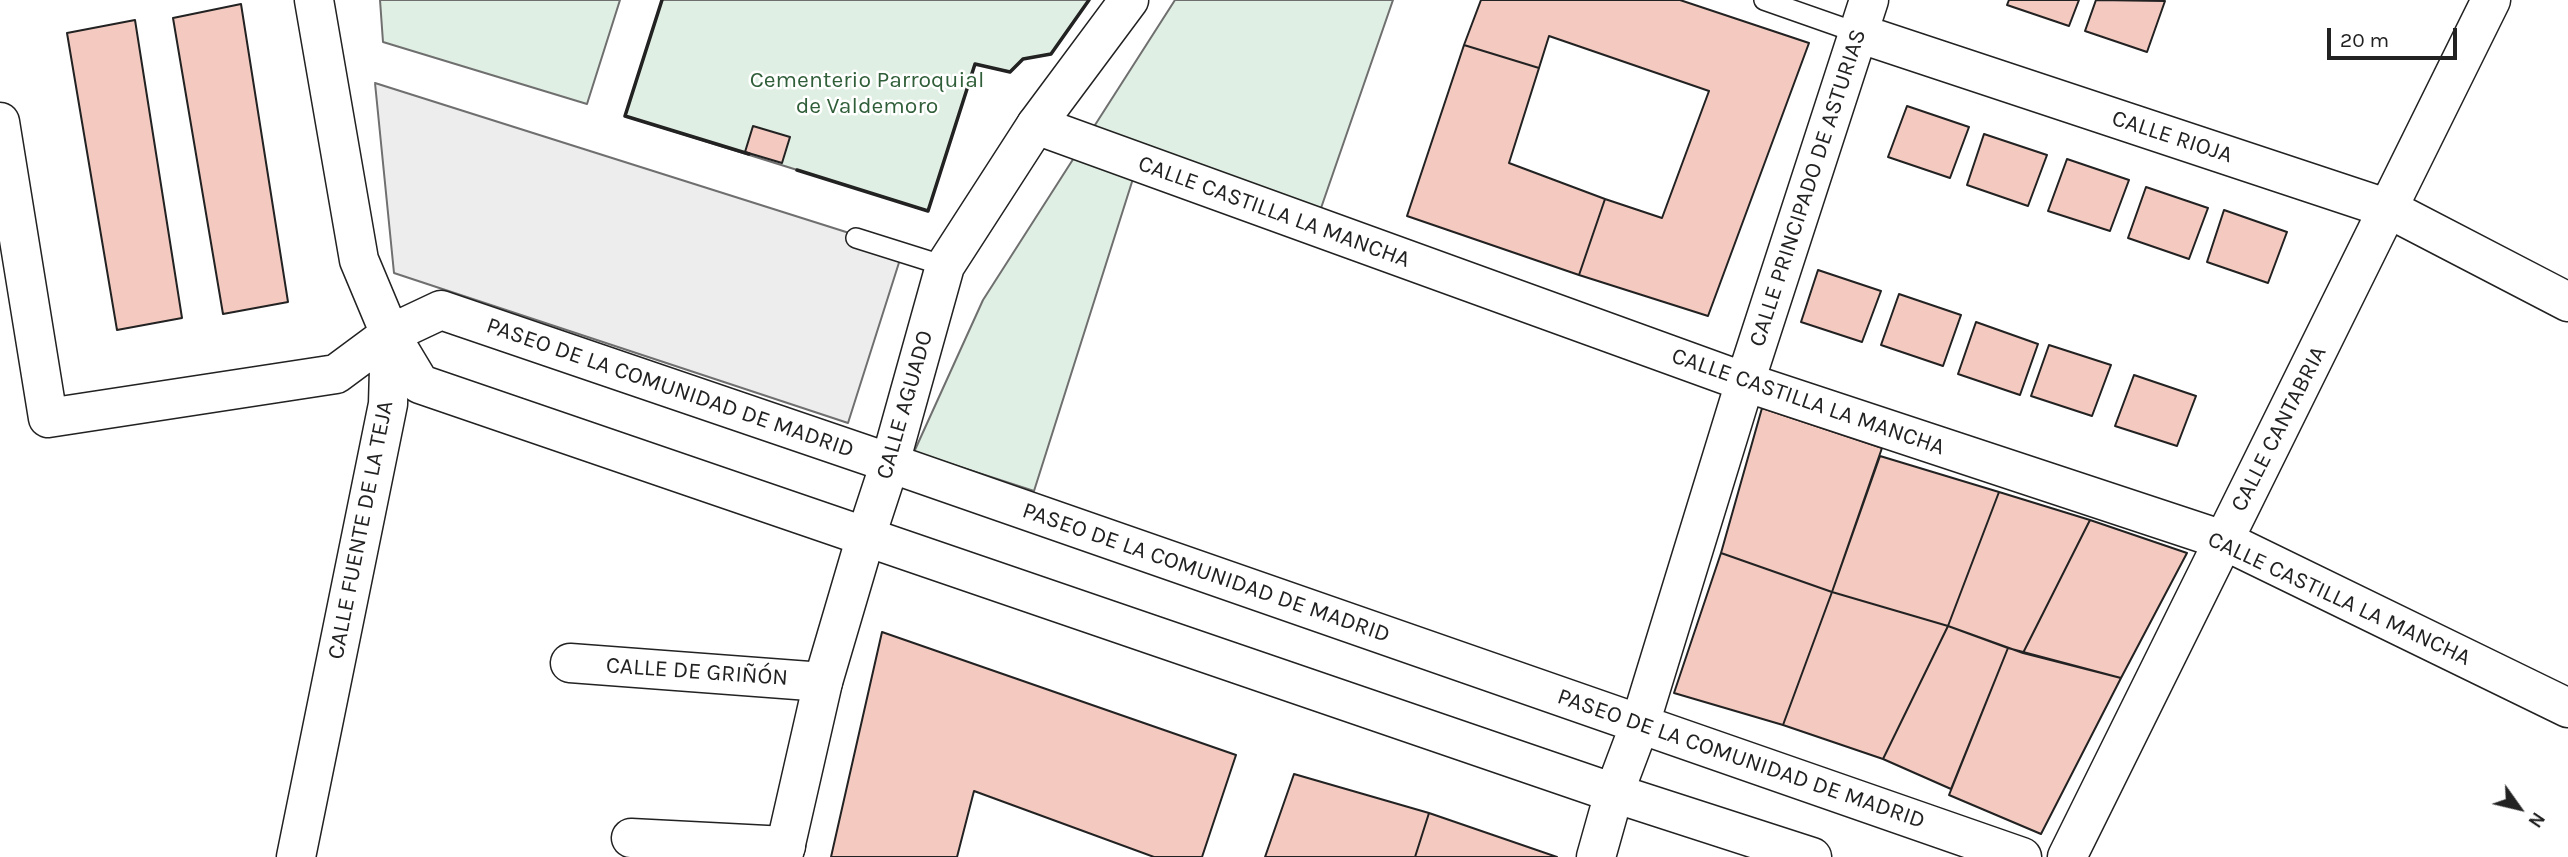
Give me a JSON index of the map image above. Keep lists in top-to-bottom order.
{
  "streets": {
    "street": [
      "CALLE RIOJA",
      "CALLE PRINCIPADO DE ASTURIAS",
      "CALLE CASTILLA LA MANCHA",
      "PASEO DE LA COMUNIDAD DE MADRID",
      "CALLE AGUADO",
      "CALLE CANTABRIA",
      "CALLE FUENTE DE LA TEJA",
      "CALLE DE GRIÑÓN"
    ]
  },
  "crossings": [
    ["CALLE RIOJA", "CALLE PRINCIPADO DE ASTURIAS"],
    ["CALLE RIOJA", "CALLE CANTABRIA"],
    ["CALLE PRINCIPADO DE ASTURIAS", "CALLE CASTILLA LA MANCHA"],
    ["CALLE PRINCIPADO DE ASTURIAS", "PASEO DE LA COMUNIDAD DE MADRID"],
    ["CALLE CASTILLA LA MANCHA", "CALLE AGUADO"],
    ["CALLE CASTILLA LA MANCHA", "CALLE CANTABRIA"],
    ["PASEO DE LA COMUNIDAD DE MADRID", "CALLE AGUADO"],
    ["PASEO DE LA COMUNIDAD DE MADRID", "CALLE FUENTE DE LA TEJA"],
    ["CALLE AGUADO", "CALLE DE GRIÑÓN"]
  ],
  "parks": ["Cementerio Parroquial de Valdemoro"],
  "scale_bar": "20 m",
  "north": "bottom right"
}
